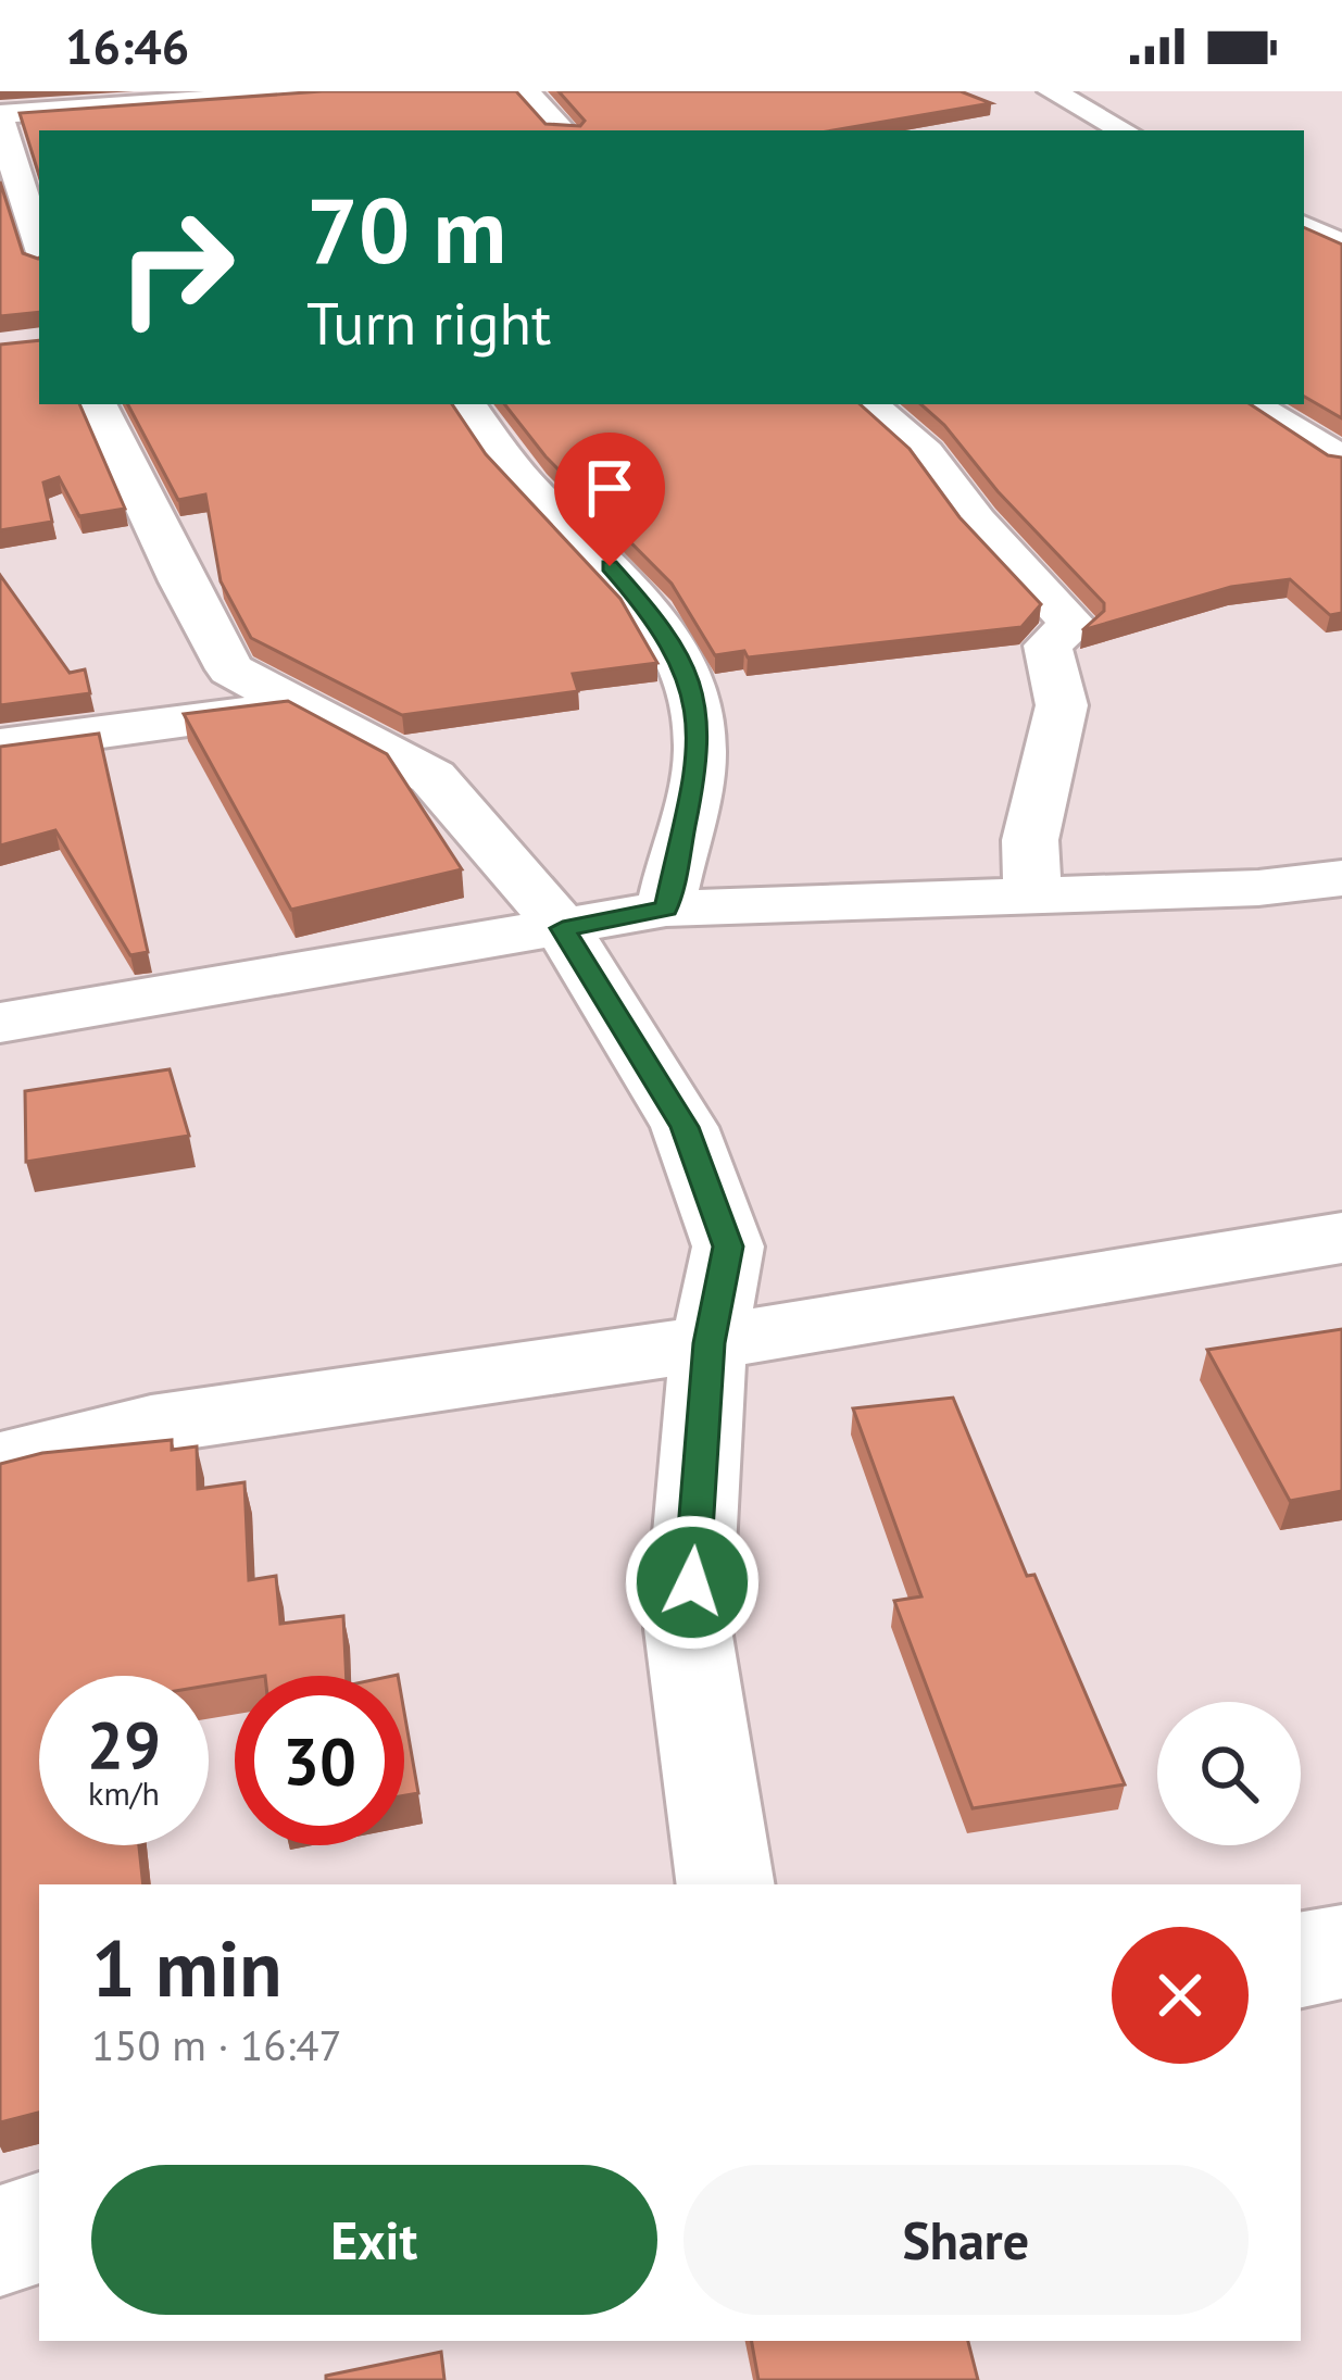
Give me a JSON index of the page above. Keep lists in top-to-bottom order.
{
  "page": {
    "status": "16:46",
    "turn": ["70 m", "Turn right"],
    "speed": "29 km/h",
    "limit": "30",
    "heading": ["1 min", "150 m · 16:47"],
    "buttons": ["Exit", "Share"]
  }
}
